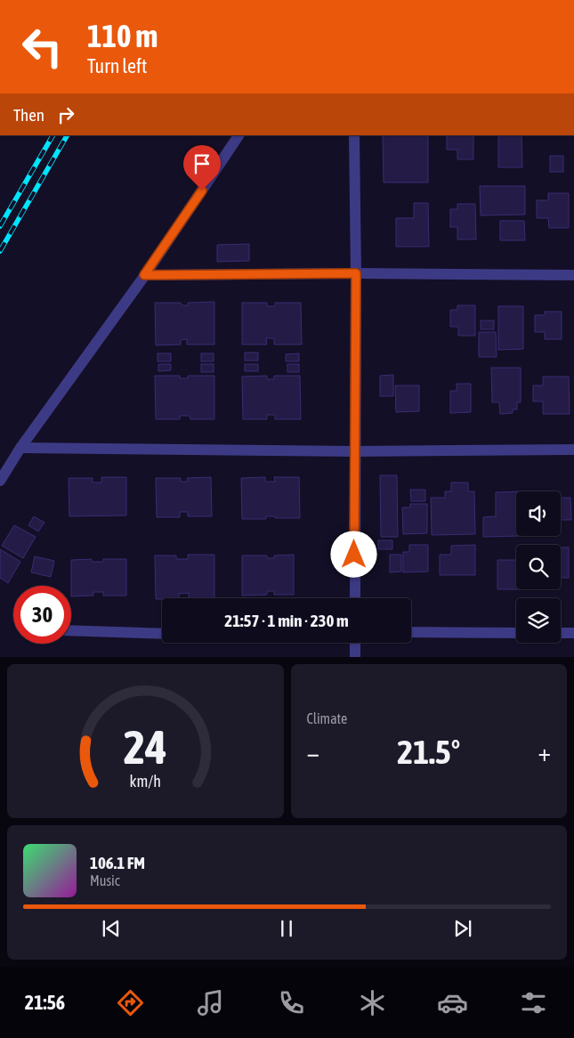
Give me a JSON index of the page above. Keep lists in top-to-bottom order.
{
  "page": {
    "turn": ["110 m", "Turn left"],
    "then": "Then",
    "limit": "30",
    "trip": "21:57 · 1 min · 230 m",
    "tile": "Climate",
    "heat": ["−", "21.5°", "+"],
    "song": ["106.1 FM", "Music"],
    "tabs": "21:56",
    "gauge": ["24", "km/h"]
  }
}
